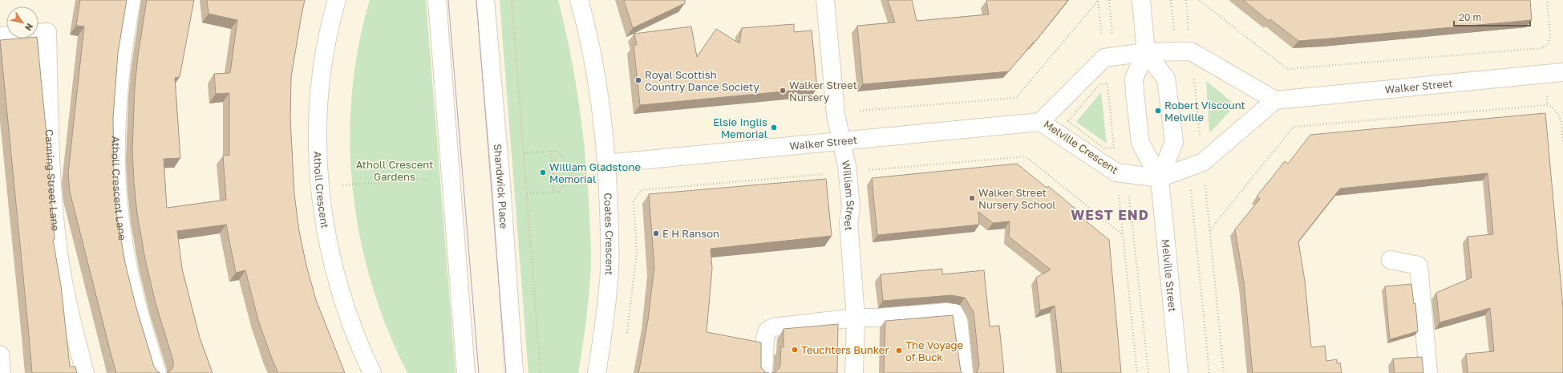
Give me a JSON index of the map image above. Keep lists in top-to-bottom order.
{
  "streets": {
    "street": [
      "Walker Street",
      "Melville Crescent",
      "Canning Street Lane",
      "Shandwick Place",
      "Atholl Crescent Lane",
      "Atholl Crescent",
      "William Street",
      "Coates Crescent",
      "Melville Street"
    ]
  },
  "crossings": [
    ["Walker Street", "Melville Crescent"],
    ["Walker Street", "William Street"],
    ["Walker Street", "Coates Crescent"],
    ["Melville Crescent", "Melville Street"]
  ],
  "districts": ["WEST END"],
  "parks": ["Atholl Crescent Gardens"],
  "places": [
    "Royal Scottish Country Dance Society",
    "Walker Street Nursery",
    "Robert Viscount Melville",
    "Elsie Inglis Memorial",
    "William Gladstone Memorial",
    "Walker Street Nursery School",
    "E H Ranson",
    "Teuchters Bunker",
    "The Voyage of Buck"
  ],
  "scale_bar": "20 m",
  "north": "bottom right"
}
